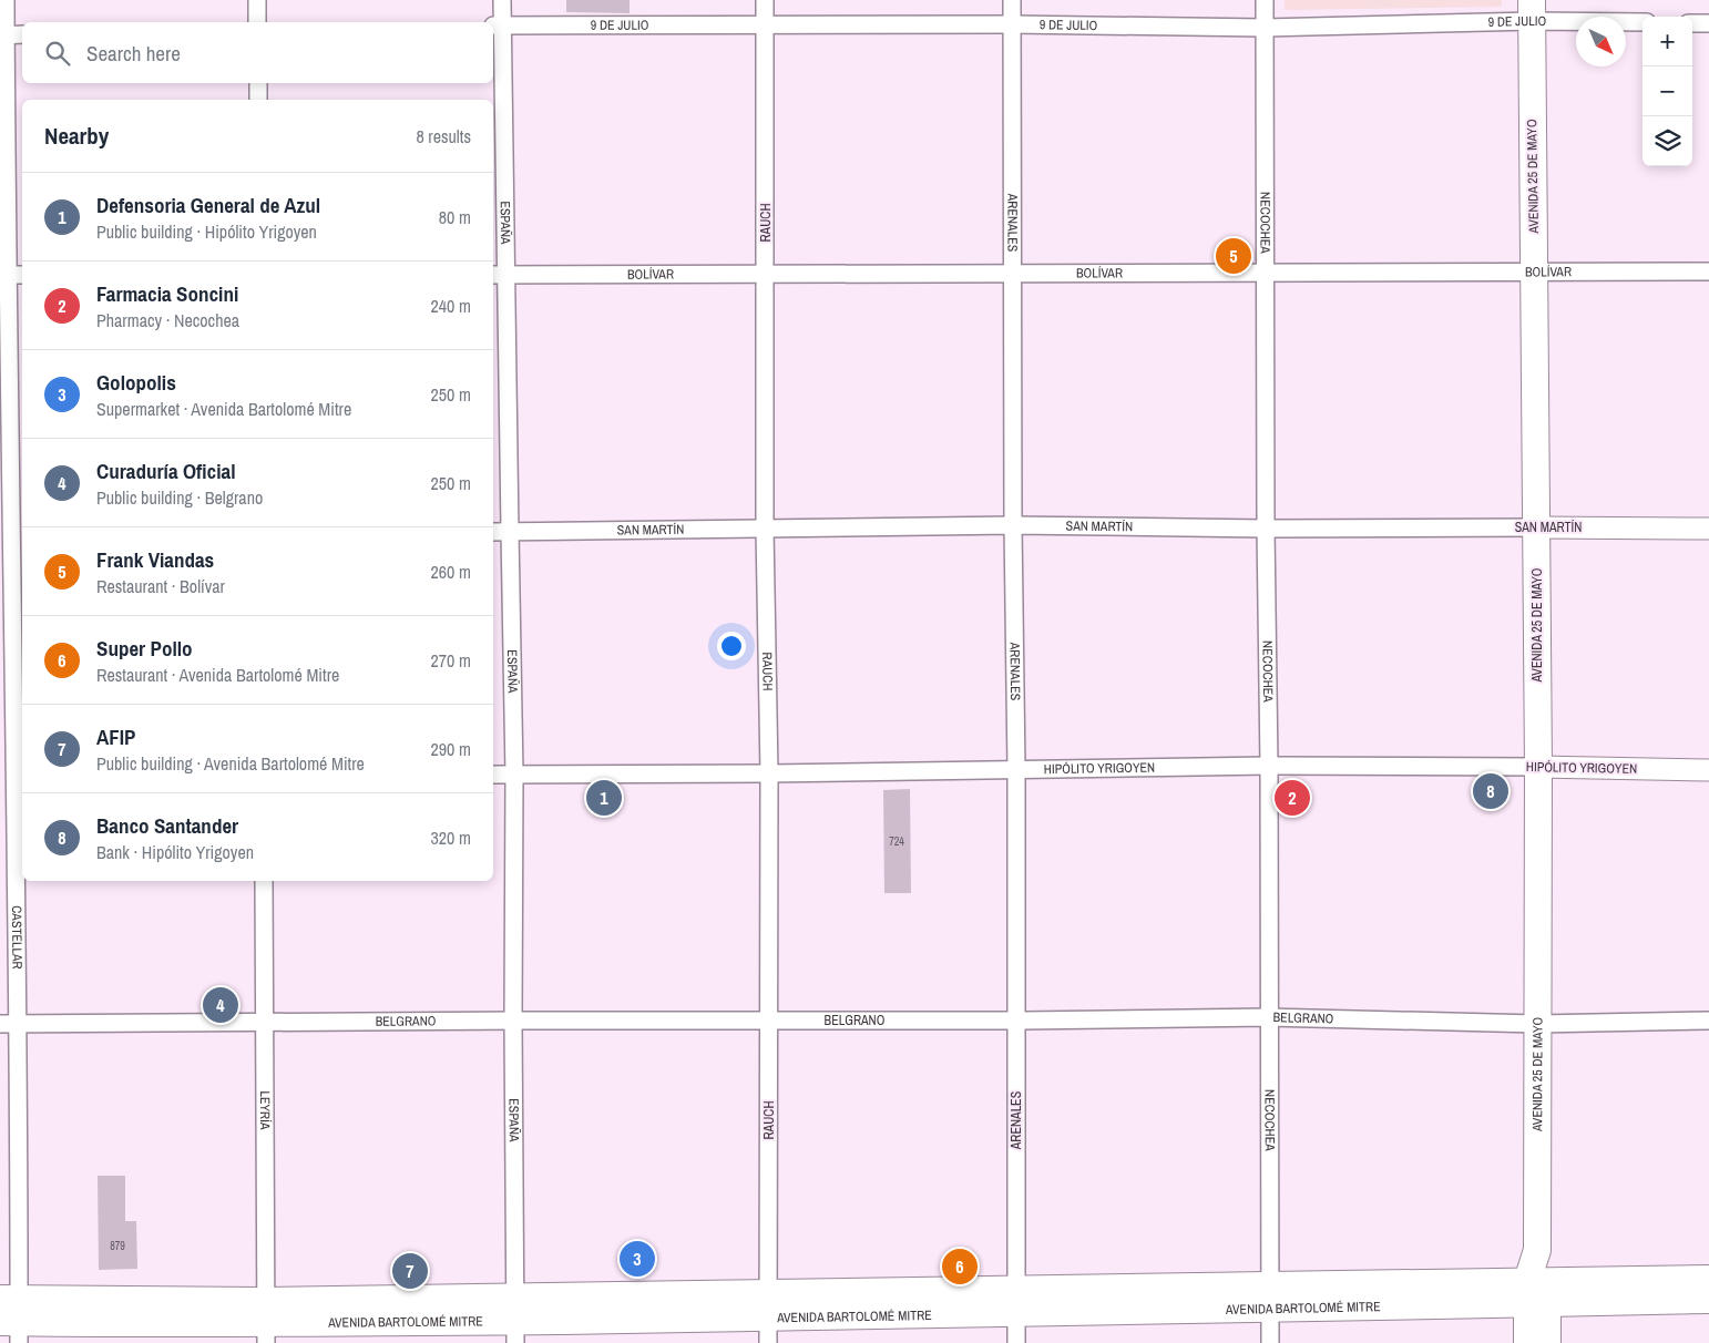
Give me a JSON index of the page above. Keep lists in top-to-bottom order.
{
  "streets": {
    "main road": ["AVENIDA 25 DE MAYO", "AVENIDA BARTOLOMÉ MITRE"],
    "street": [
      "9 DE JULIO",
      "ESPAÑA",
      "RAUCH",
      "ARENALES",
      "NECOCHEA",
      "BOLÍVAR",
      "SAN MARTÍN",
      "HIPÓLITO YRIGOYEN",
      "CASTELLAR",
      "BELGRANO",
      "LEYRÍA"
    ]
  },
  "crossings": [
    ["9 DE JULIO", "AVENIDA 25 DE MAYO"],
    ["9 DE JULIO", "ESPAÑA"],
    ["9 DE JULIO", "RAUCH"],
    ["9 DE JULIO", "ARENALES"],
    ["9 DE JULIO", "NECOCHEA"],
    ["AVENIDA 25 DE MAYO", "BOLÍVAR"],
    ["AVENIDA 25 DE MAYO", "SAN MARTÍN"],
    ["AVENIDA 25 DE MAYO", "HIPÓLITO YRIGOYEN"],
    ["AVENIDA 25 DE MAYO", "BELGRANO"],
    ["AVENIDA 25 DE MAYO", "AVENIDA BARTOLOMÉ MITRE"],
    ["ESPAÑA", "BOLÍVAR"],
    ["ESPAÑA", "SAN MARTÍN"],
    ["ESPAÑA", "HIPÓLITO YRIGOYEN"],
    ["ESPAÑA", "BELGRANO"],
    ["ESPAÑA", "AVENIDA BARTOLOMÉ MITRE"],
    ["RAUCH", "BOLÍVAR"],
    ["RAUCH", "SAN MARTÍN"],
    ["RAUCH", "HIPÓLITO YRIGOYEN"],
    ["RAUCH", "BELGRANO"],
    ["RAUCH", "AVENIDA BARTOLOMÉ MITRE"],
    ["ARENALES", "BOLÍVAR"],
    ["ARENALES", "SAN MARTÍN"],
    ["ARENALES", "HIPÓLITO YRIGOYEN"],
    ["ARENALES", "BELGRANO"],
    ["ARENALES", "AVENIDA BARTOLOMÉ MITRE"],
    ["NECOCHEA", "BOLÍVAR"],
    ["NECOCHEA", "SAN MARTÍN"],
    ["NECOCHEA", "HIPÓLITO YRIGOYEN"],
    ["NECOCHEA", "BELGRANO"],
    ["NECOCHEA", "AVENIDA BARTOLOMÉ MITRE"],
    ["CASTELLAR", "BELGRANO"],
    ["CASTELLAR", "AVENIDA BARTOLOMÉ MITRE"],
    ["BELGRANO", "LEYRÍA"],
    ["LEYRÍA", "AVENIDA BARTOLOMÉ MITRE"]
  ],
  "house_numbers": ["724", "879"],
  "north": "bottom right",
  "page": {
    "map_buttons": ["+", "−"],
    "search": "Search here",
    "heading": ["Nearby", "8 results"],
    "list": [
      {
        "mark": "1",
        "name": "Defensoria General de Azul",
        "note": "Public building · Hipólito Yrigoyen",
        "value": "80 m"
      },
      {
        "mark": "2",
        "name": "Farmacia Soncini",
        "note": "Pharmacy · Necochea",
        "value": "240 m"
      },
      {
        "mark": "3",
        "name": "Golopolis",
        "note": "Supermarket · Avenida Bartolomé Mitre",
        "value": "250 m"
      },
      {
        "mark": "4",
        "name": "Curaduría Oficial",
        "note": "Public building · Belgrano",
        "value": "250 m"
      },
      {
        "mark": "5",
        "name": "Frank Viandas",
        "note": "Restaurant · Bolívar",
        "value": "260 m"
      },
      {
        "mark": "6",
        "name": "Super Pollo",
        "note": "Restaurant · Avenida Bartolomé Mitre",
        "value": "270 m"
      },
      {
        "mark": "7",
        "name": "AFIP",
        "note": "Public building · Avenida Bartolomé Mitre",
        "value": "290 m"
      },
      {
        "mark": "8",
        "name": "Banco Santander",
        "note": "Bank · Hipólito Yrigoyen",
        "value": "320 m"
      }
    ],
    "pins": [
      "5",
      "8",
      "1",
      "2",
      "4",
      "3",
      "6",
      "7"
    ]
  }
}
